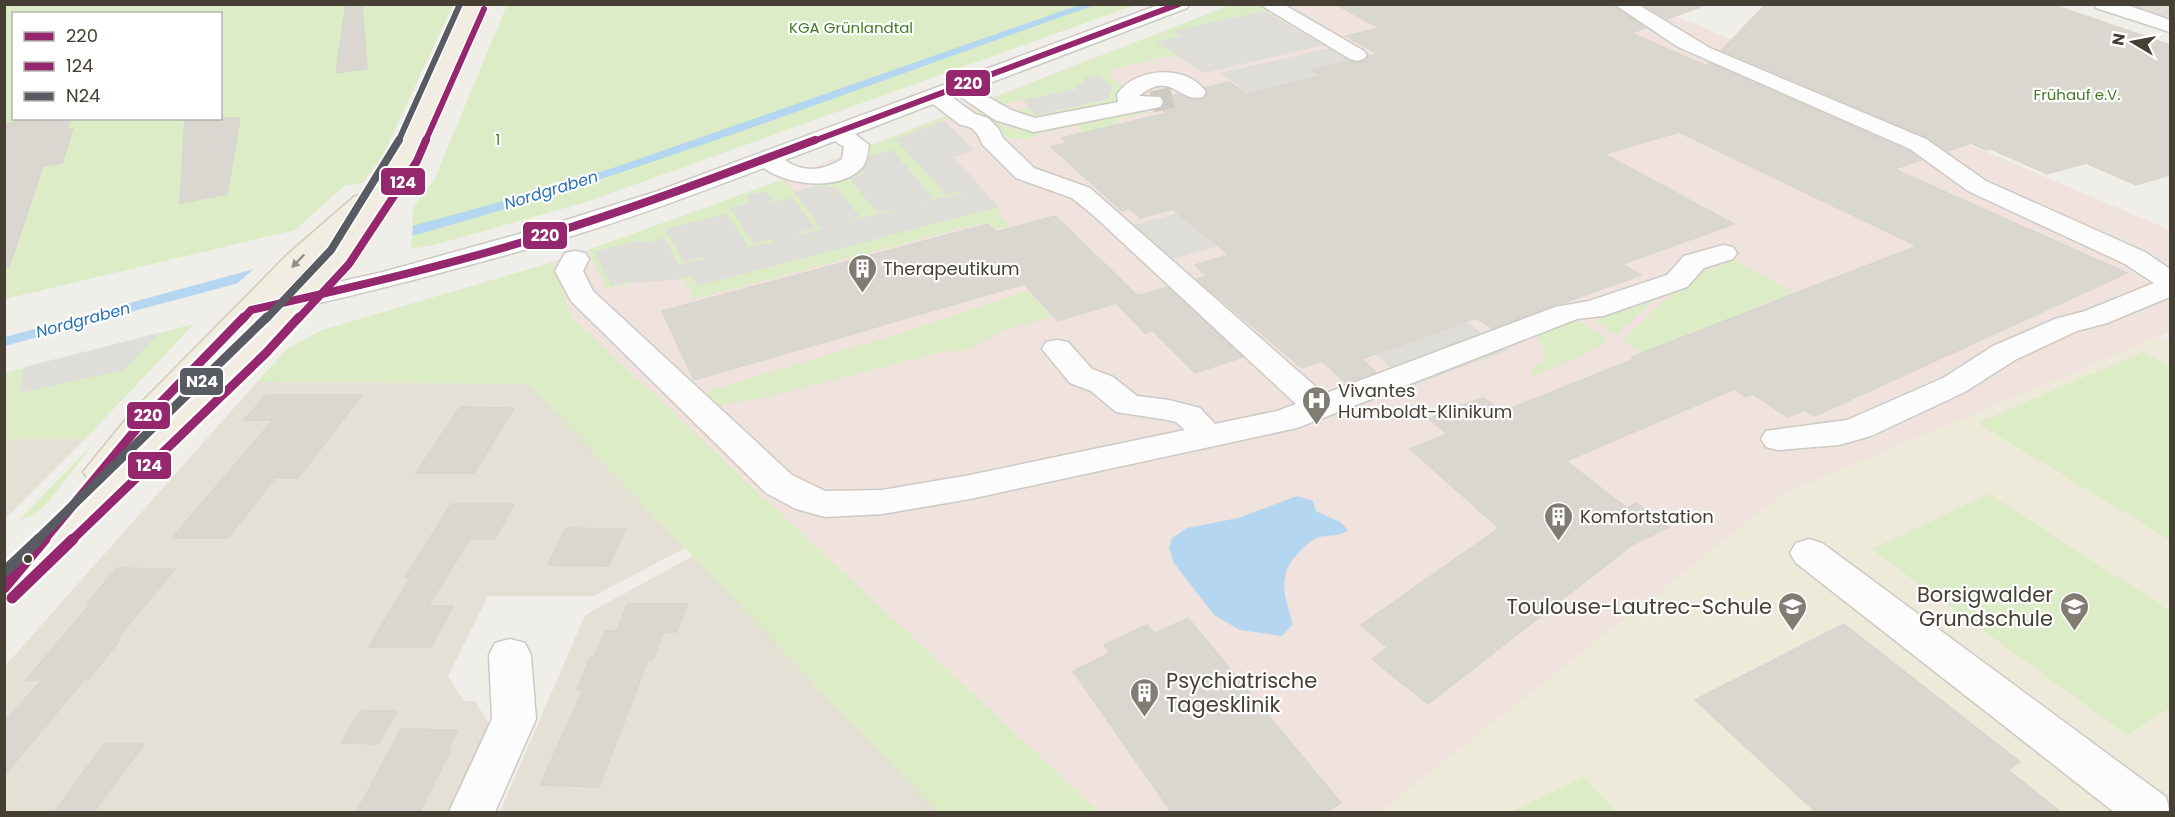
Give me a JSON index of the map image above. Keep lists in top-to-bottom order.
{
  "water": ["Nordgraben"],
  "parks": ["KGA Grünlandtal", "Frühauf e.V.", "1"],
  "places": {
    "building": ["Therapeutikum", "Komfortstation", "Psychiatrische Tagesklinik"],
    "hospital": ["Vivantes Humboldt-Klinikum"],
    "school or university": ["Toulouse-Lautrec-Schule", "Borsigwalder Grundschule"]
  },
  "lines": ["transit line 220", "transit line N24", "transit line 124"],
  "legend": ["220", "124", "N24"],
  "north": "left"
}
